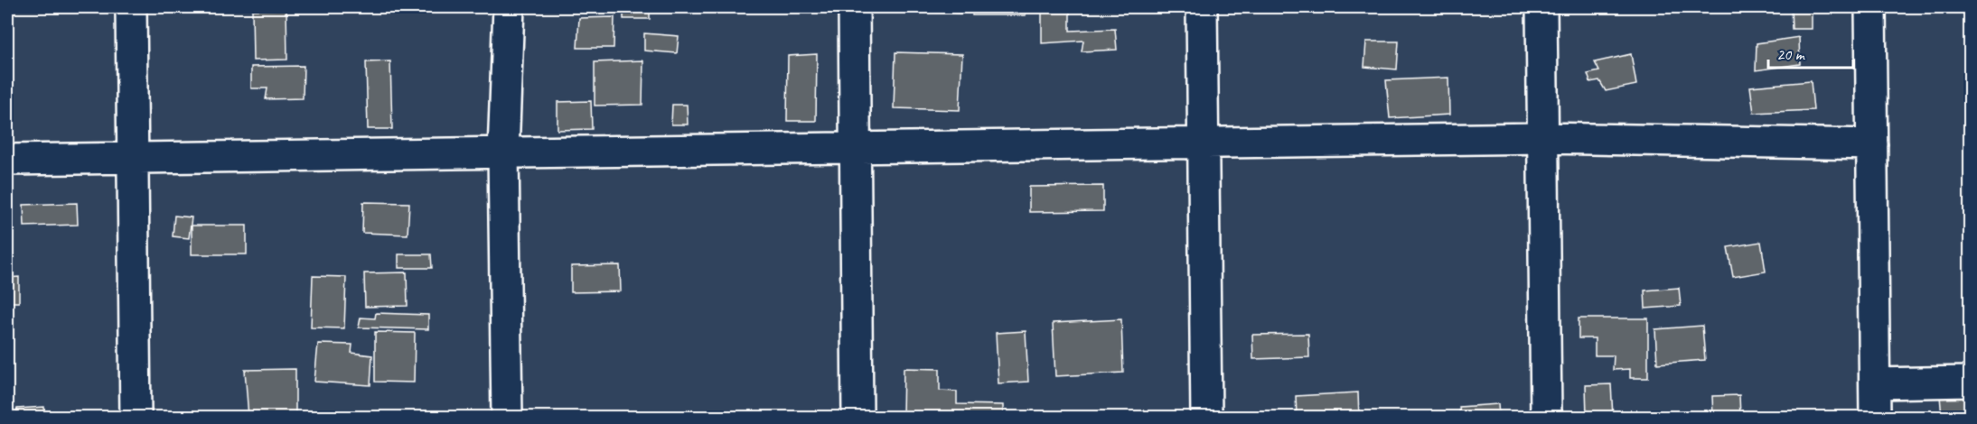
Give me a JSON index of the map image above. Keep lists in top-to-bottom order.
{
  "scale_bar": "20 m"
}
